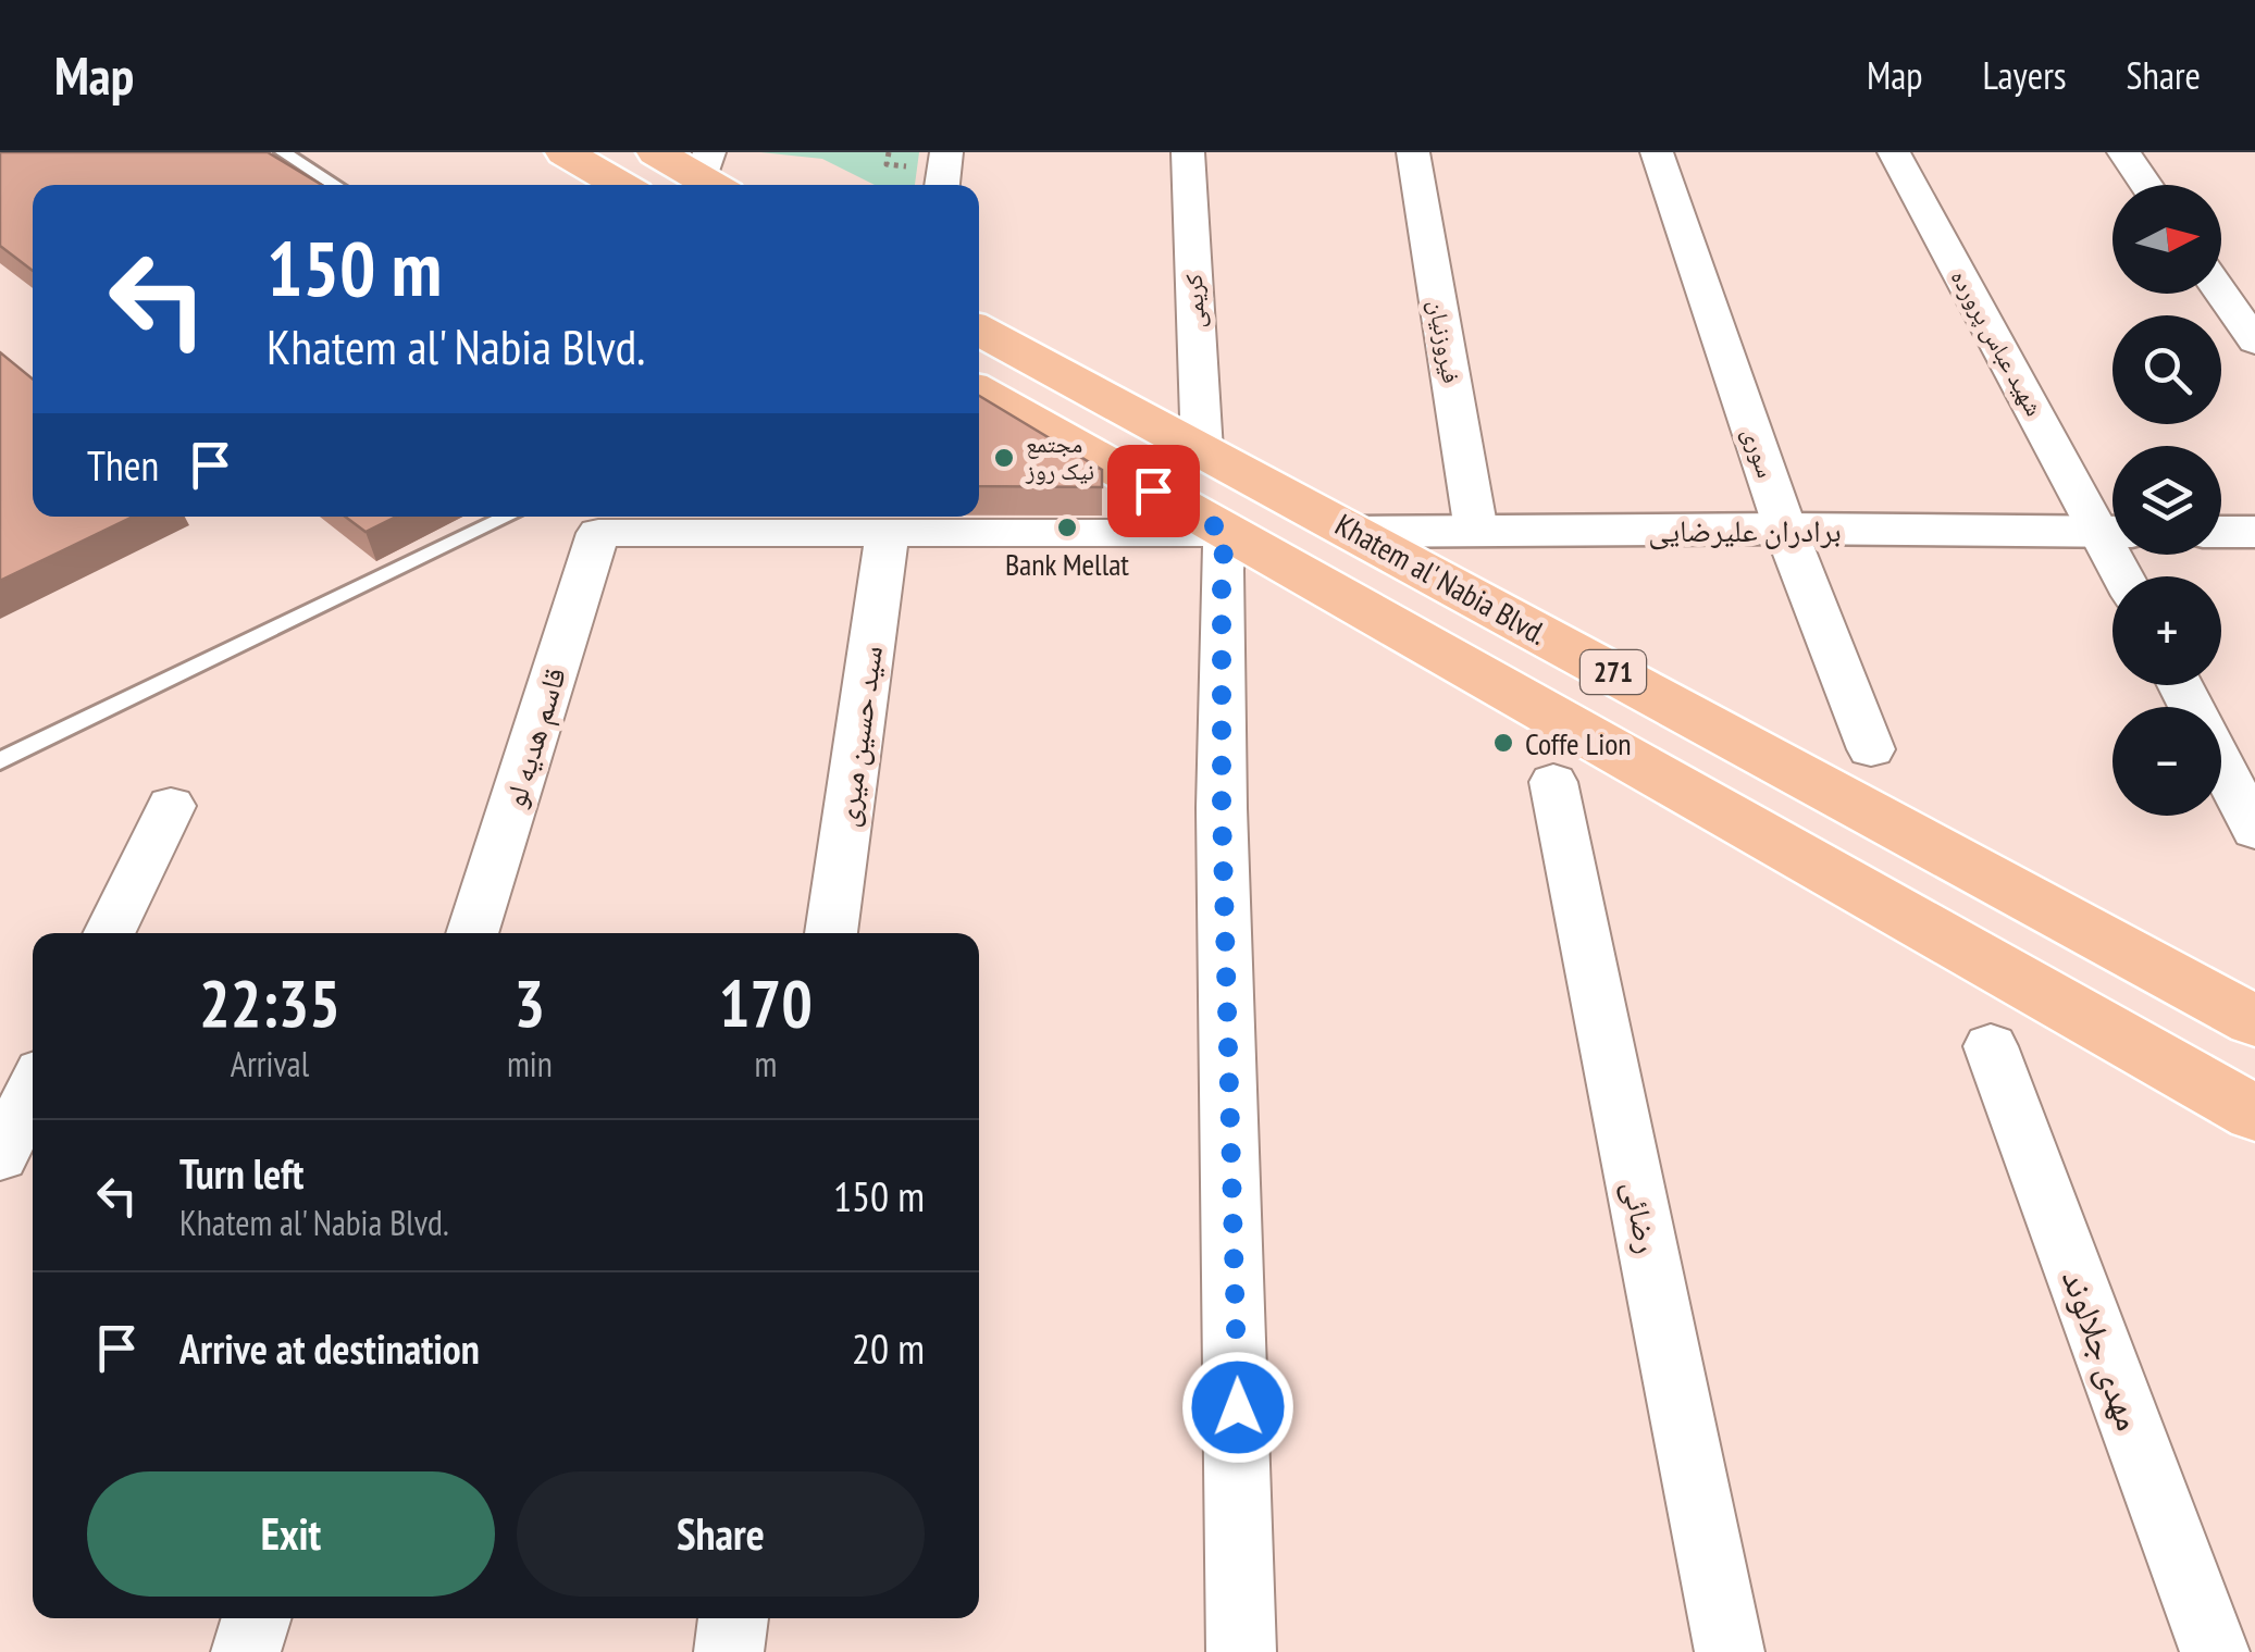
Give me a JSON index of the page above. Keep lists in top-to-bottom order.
{
  "streets": {
    "main road": ["برادران علیرضایی", "Khatem al' Nabia Blvd.", "271"],
    "street": [
      "کریمی",
      "فیروزنیان",
      "شهید عباس پرورده",
      "سوری",
      "سید حسین میری",
      "قاسم هدیه لو",
      "رضائی",
      "مهدی جلالوند"
    ]
  },
  "crossings": [
    ["کریمی", "Khatem al' Nabia Blvd."],
    ["فیروزنیان", "برادران علیرضایی"],
    ["سوری", "برادران علیرضایی"],
    ["برادران علیرضایی", "Khatem al' Nabia Blvd."],
    ["سید حسین میری", "قاسم هدیه لو"]
  ],
  "places": ["مجتمع نیک‌ روز", "Bank Mellat", "Coffe Lion"],
  "north": "right",
  "page": {
    "header": "Map",
    "nav": ["Map", "Layers", "Share"],
    "map_buttons": ["+", "−"],
    "turn": ["150 m", "Khatem al' Nabia Blvd."],
    "then": "Then",
    "eta": [
      "22:35",
      "Arrival",
      "3",
      "min",
      "170",
      "m"
    ],
    "list": [
      {
        "name": "Turn left",
        "note": "Khatem al' Nabia Blvd.",
        "value": "150 m"
      },
      {
        "name": "Arrive at destination",
        "value": "20 m"
      }
    ],
    "buttons": ["Exit", "Share"]
  }
}
